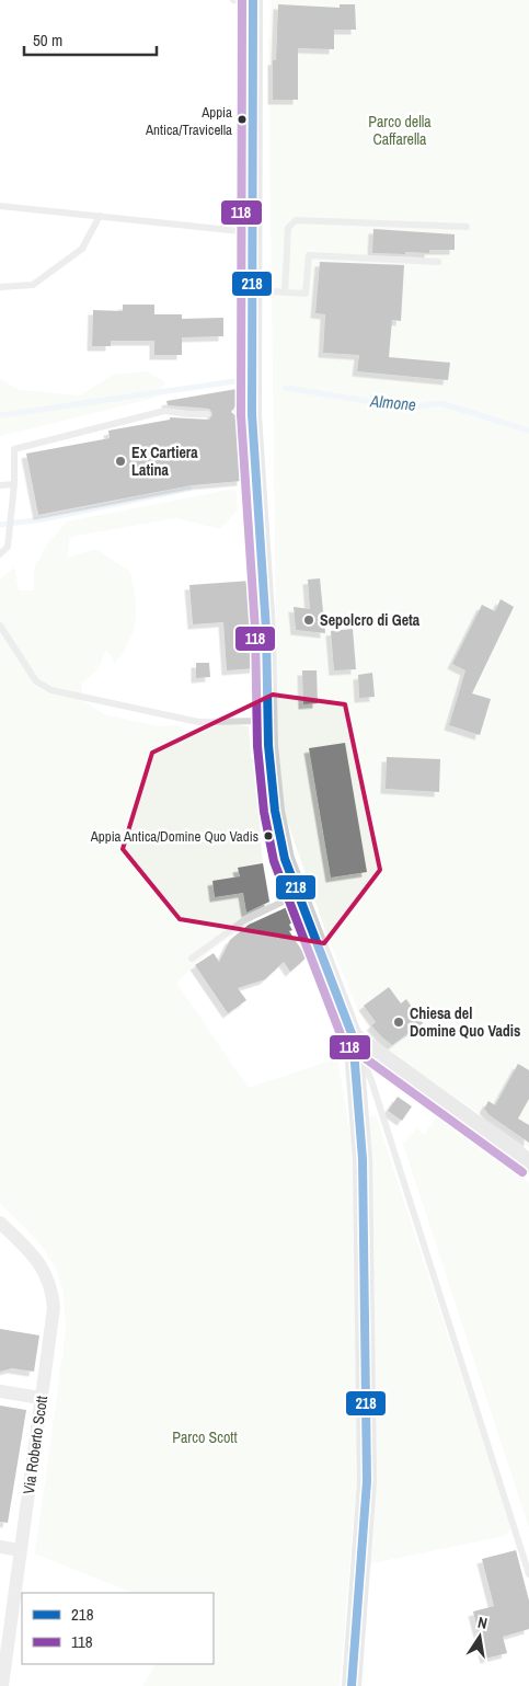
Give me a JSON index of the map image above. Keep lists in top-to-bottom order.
{
  "streets": {
    "street": ["Via Roberto Scott"]
  },
  "water": ["Almone"],
  "parks": ["Parco della Caffarella", "Parco Scott"],
  "places": [
    "Appia Antica/Travicella",
    "Ex Cartiera Latina",
    "Sepolcro di Geta",
    "Appia Antica/Domine Quo Vadis",
    "Chiesa del Domine Quo Vadis"
  ],
  "lines": ["transit line 218", "transit line 118"],
  "legend": ["218", "118"],
  "scale_bar": "50 m",
  "north": "top"
}
